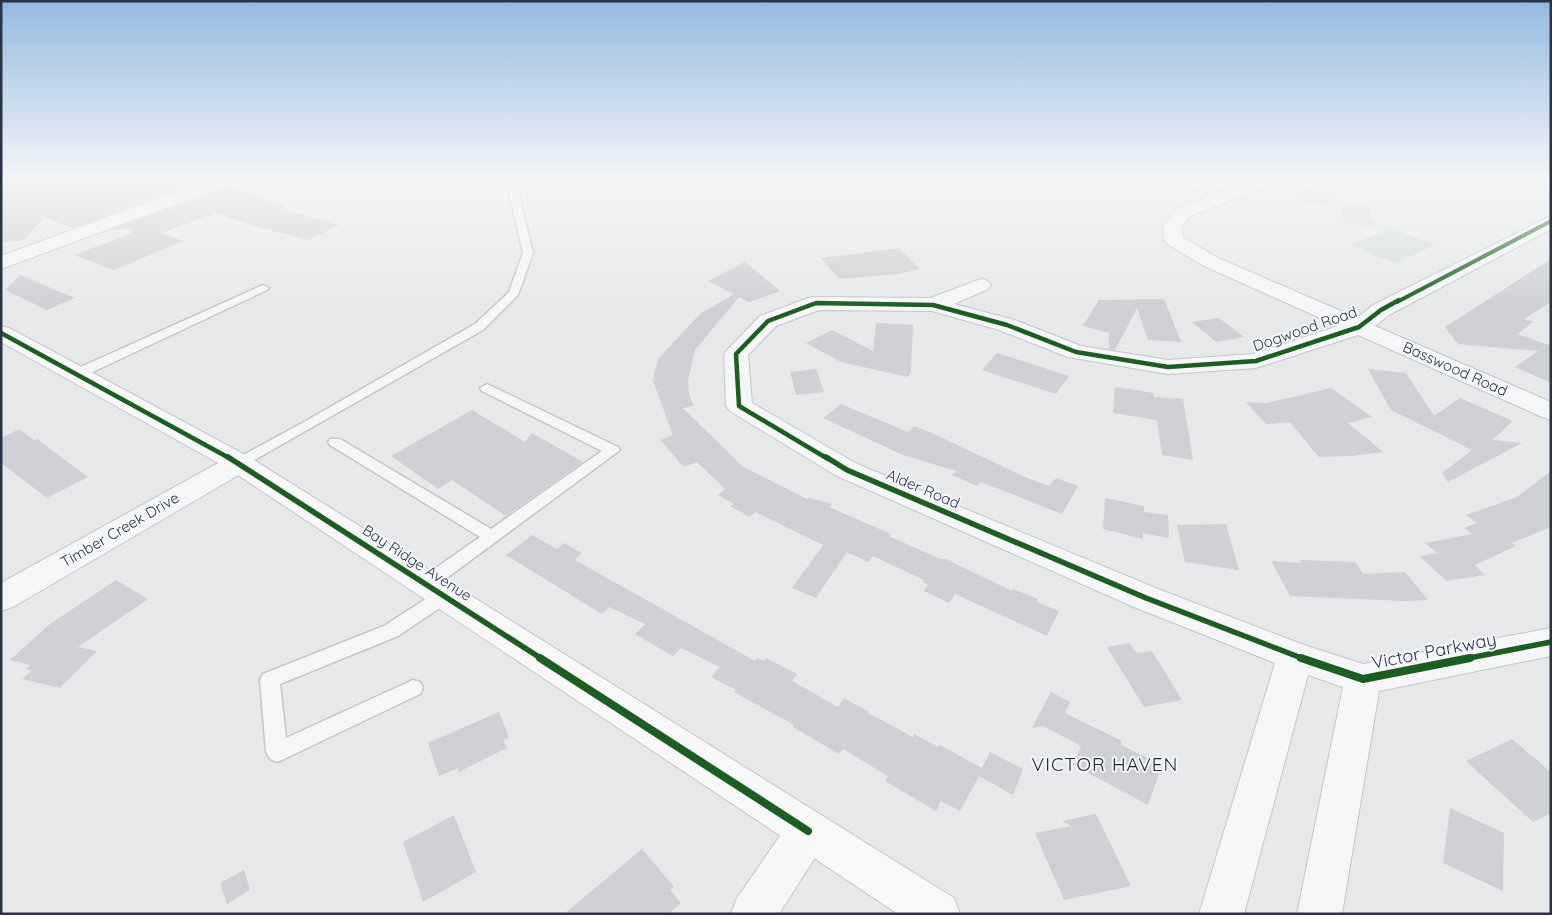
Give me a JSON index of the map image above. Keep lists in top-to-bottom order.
{
  "streets": {
    "main road": ["Bay Ridge Avenue"],
    "street": [
      "Dogwood Road",
      "Basswood Road",
      "Alder Road",
      "Timber Creek Drive",
      "Victor Parkway"
    ]
  },
  "crossings": [
    ["Dogwood Road", "Basswood Road"],
    ["Dogwood Road", "Alder Road"],
    ["Alder Road", "Victor Parkway"],
    ["Timber Creek Drive", "Bay Ridge Avenue"]
  ],
  "districts": ["VICTOR HAVEN"]
}
